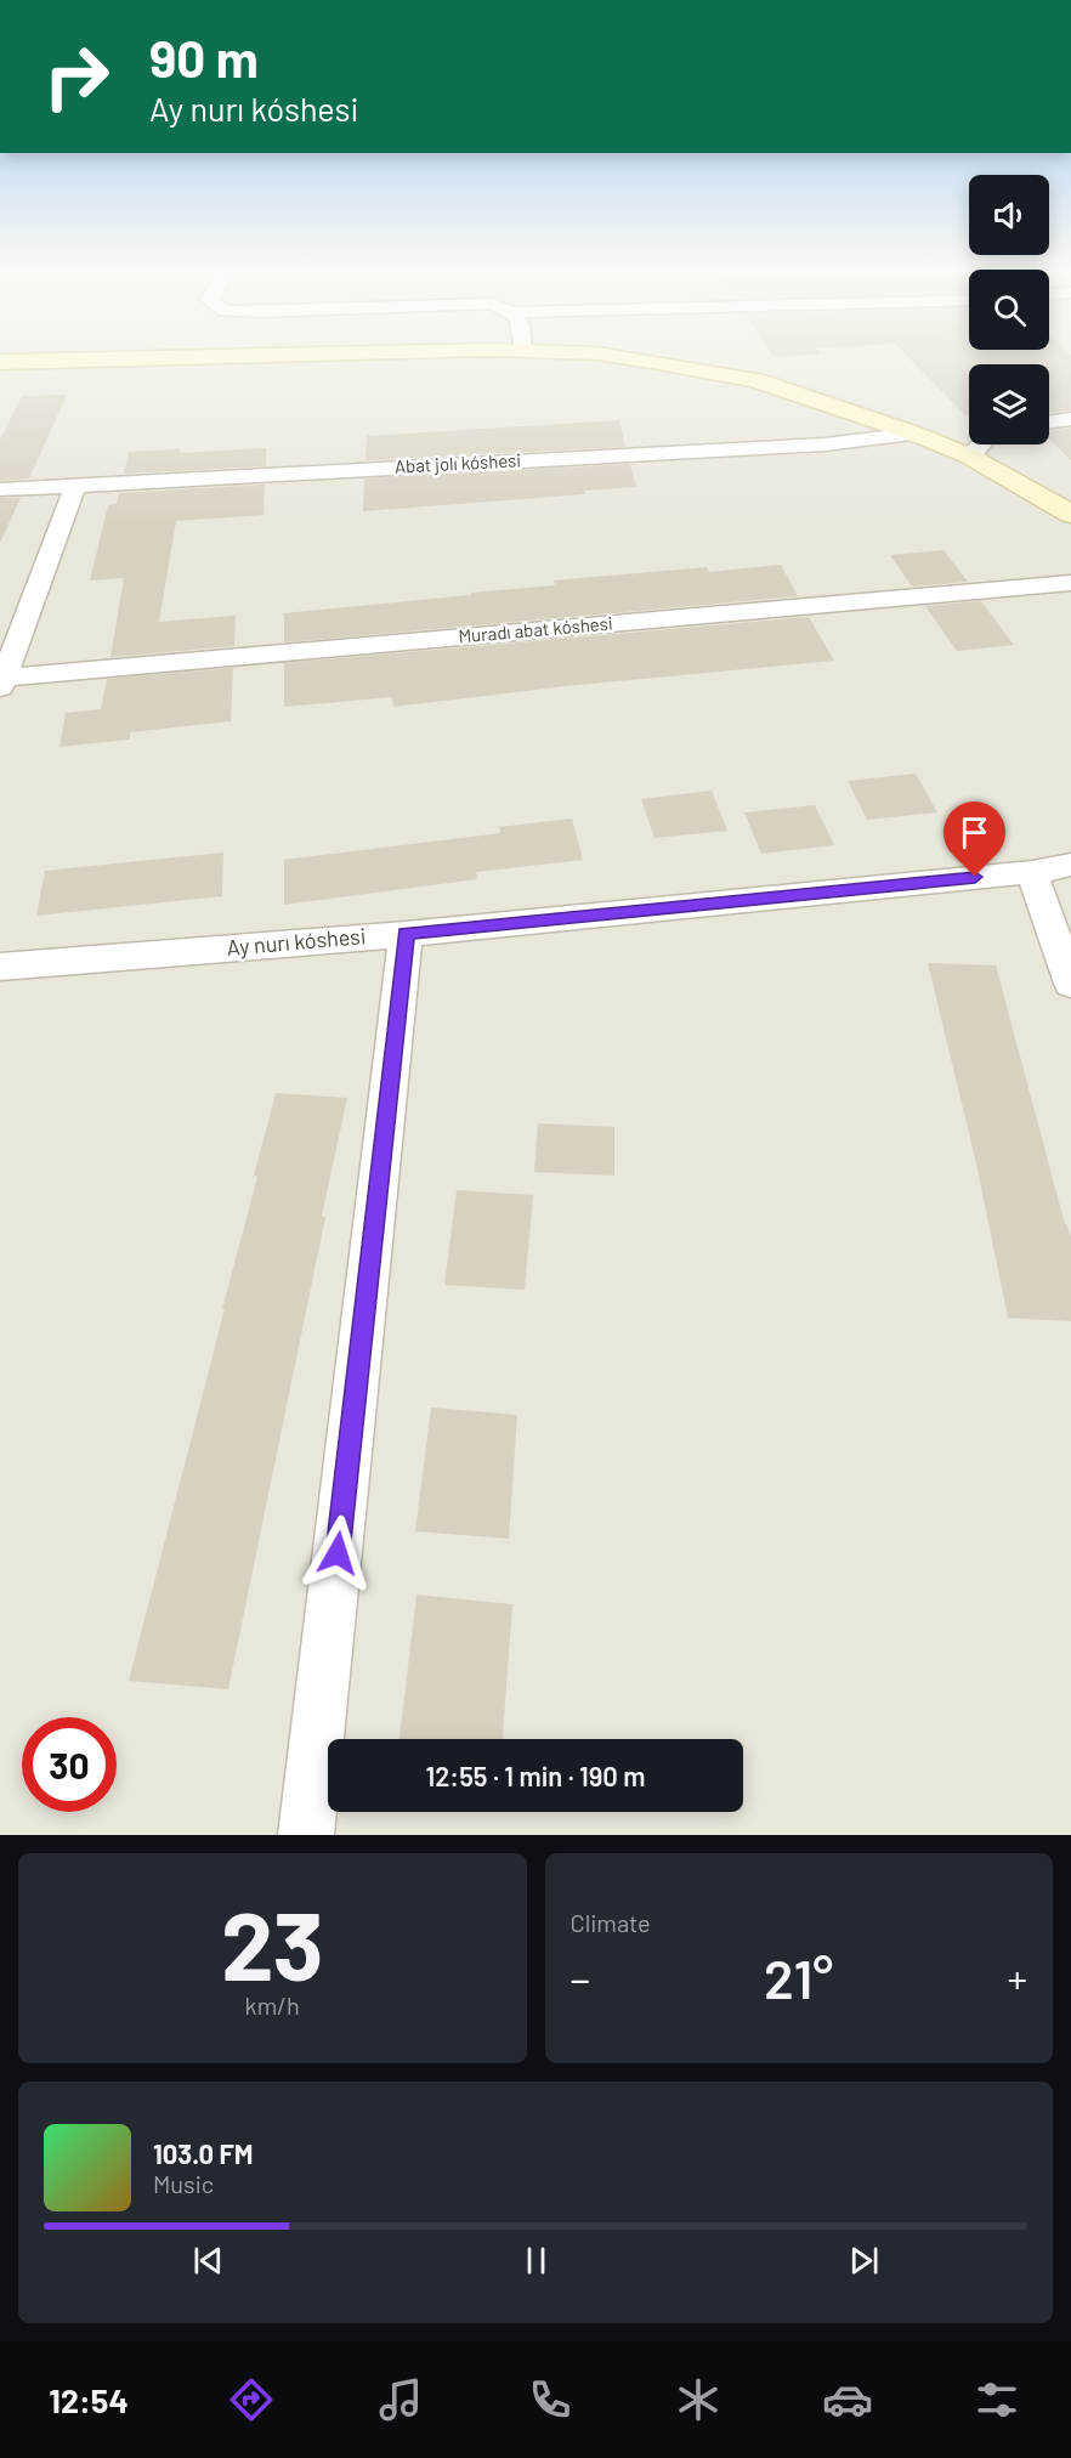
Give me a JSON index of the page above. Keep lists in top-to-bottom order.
{
  "streets": {
    "street": ["Abat jolı kóshesi", "Muradı abat kóshesi", "Ay nurı kóshesi"]
  },
  "page": {
    "turn": ["90 m", "Ay nurı kóshesi"],
    "limit": "30",
    "trip": "12:55 · 1 min · 190 m",
    "tile": [
      ["23", "km/h"],
      "Climate"
    ],
    "heat": ["−", "21°", "+"],
    "song": ["103.0 FM", "Music"],
    "tabs": "12:54"
  }
}
